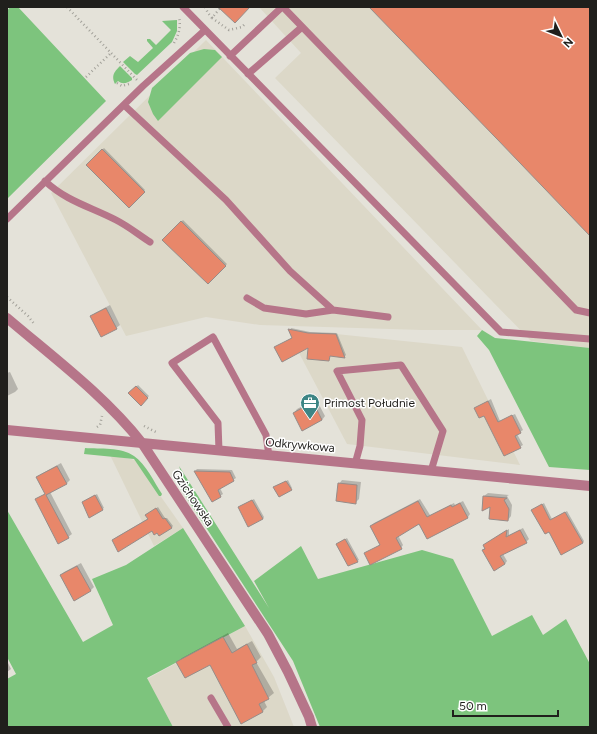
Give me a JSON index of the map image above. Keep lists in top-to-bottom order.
{
  "streets": {
    "street": ["Odkrywkowa", "Gzichowska"]
  },
  "crossings": [
    ["Odkrywkowa", "Gzichowska"]
  ],
  "places": {
    "office": ["Primost Południe"]
  },
  "scale_bar": "50 m",
  "north": "bottom right"
}
